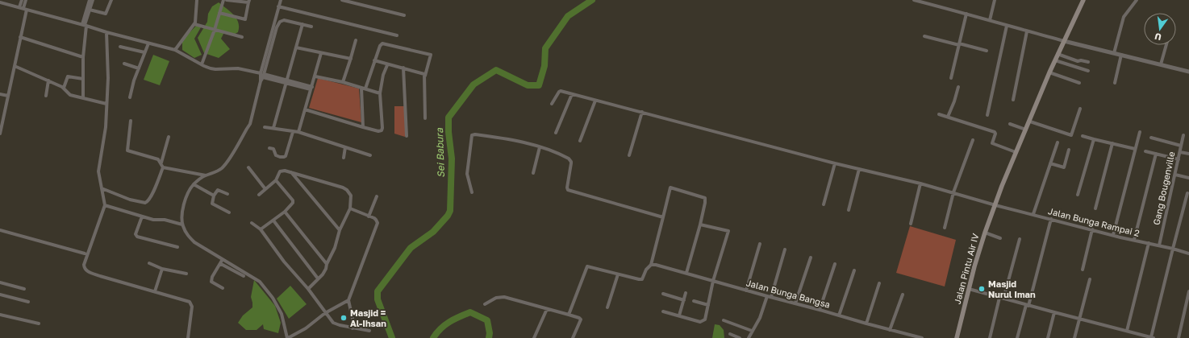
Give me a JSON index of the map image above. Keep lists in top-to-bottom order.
{
  "streets": {
    "main road": ["Jalan Pintu Air IV"],
    "street": ["Gang Bougenville", "Jalan Bunga Rampai 2", "Jalan Bunga Bangsa"]
  },
  "crossings": [
    ["Gang Bougenville", "Jalan Bunga Rampai 2"],
    ["Jalan Bunga Rampai 2", "Jalan Pintu Air IV"]
  ],
  "water": ["Sei Babura"],
  "places": ["Masjid Nurul Iman", "Masjid = Al-Ihsan"],
  "north": "bottom"
}
